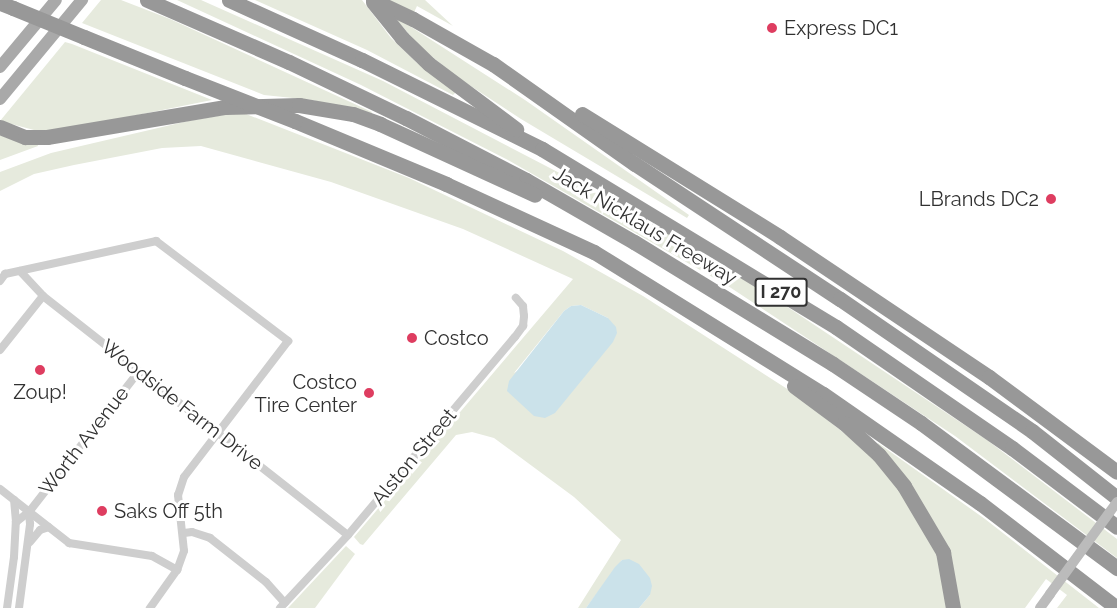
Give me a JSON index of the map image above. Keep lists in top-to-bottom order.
{
  "streets": {
    "highway": ["Jack Nicklaus Freeway", "I 270"],
    "street": ["Woodside Farm Drive", "Worth Avenue", "Alston Street"]
  },
  "crossings": [
    ["Woodside Farm Drive", "Worth Avenue"],
    ["Woodside Farm Drive", "Alston Street"]
  ],
  "places": [
    "Express DC1",
    "LBrands DC2",
    "Costco",
    "Zoup!",
    "Costco Tire Center",
    "Saks Off 5th"
  ]
}
